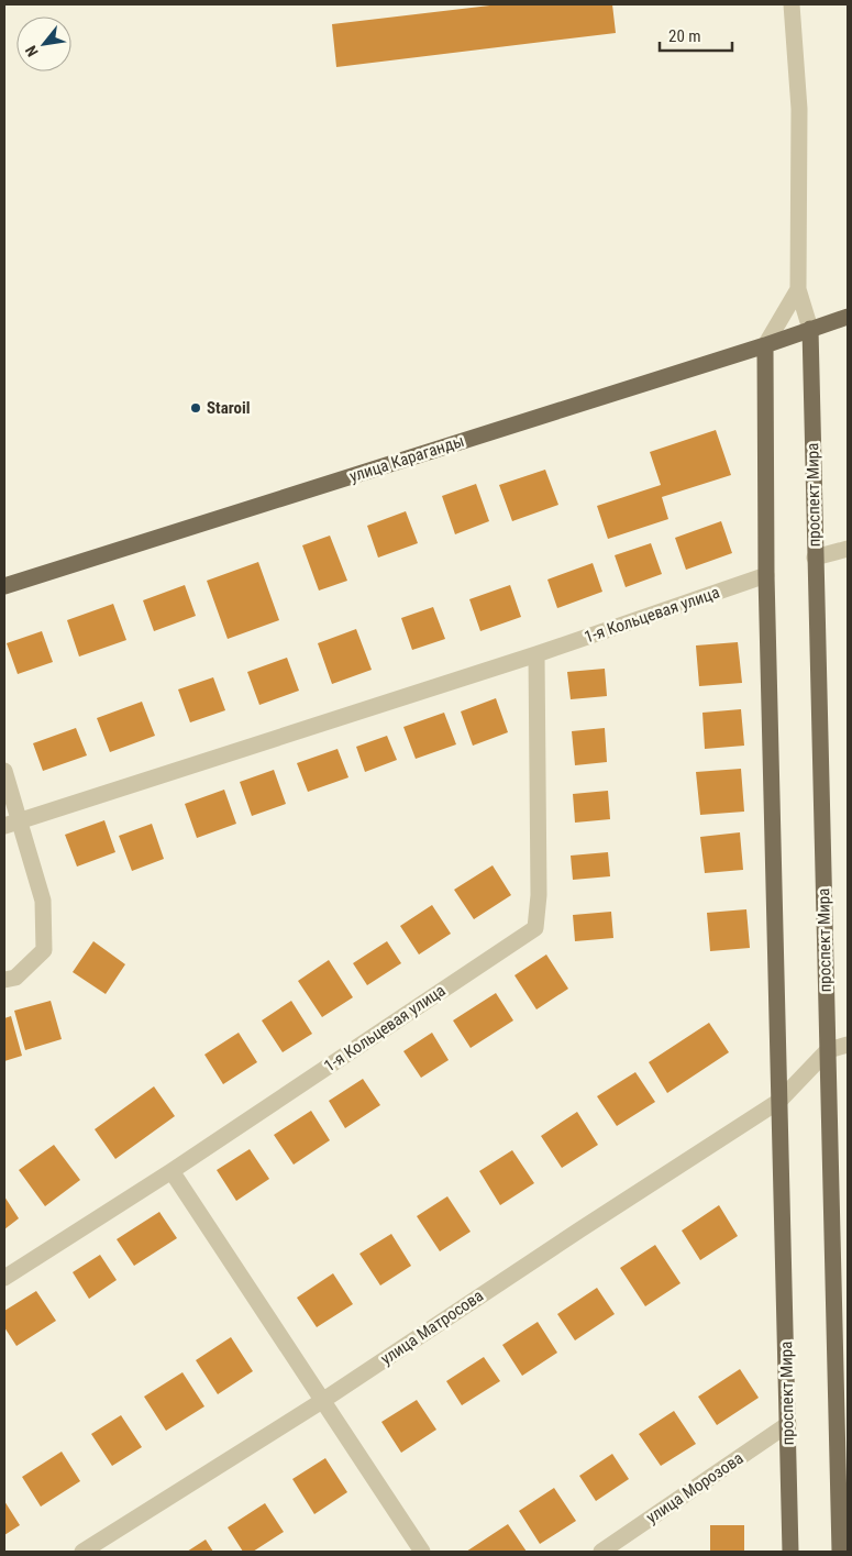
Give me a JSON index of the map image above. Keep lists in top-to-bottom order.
{
  "streets": {
    "main road": ["улица Караганды", "проспект Мира"],
    "street": ["1-я Кольцевая улица", "улица Матросова", "улица Морозова"]
  },
  "crossings": [
    ["улица Караганды", "проспект Мира"],
    ["проспект Мира", "1-я Кольцевая улица"],
    ["проспект Мира", "улица Матросова"],
    ["проспект Мира", "улица Морозова"]
  ],
  "places": ["Staroil"],
  "scale_bar": "20 m",
  "north": "bottom left"
}
